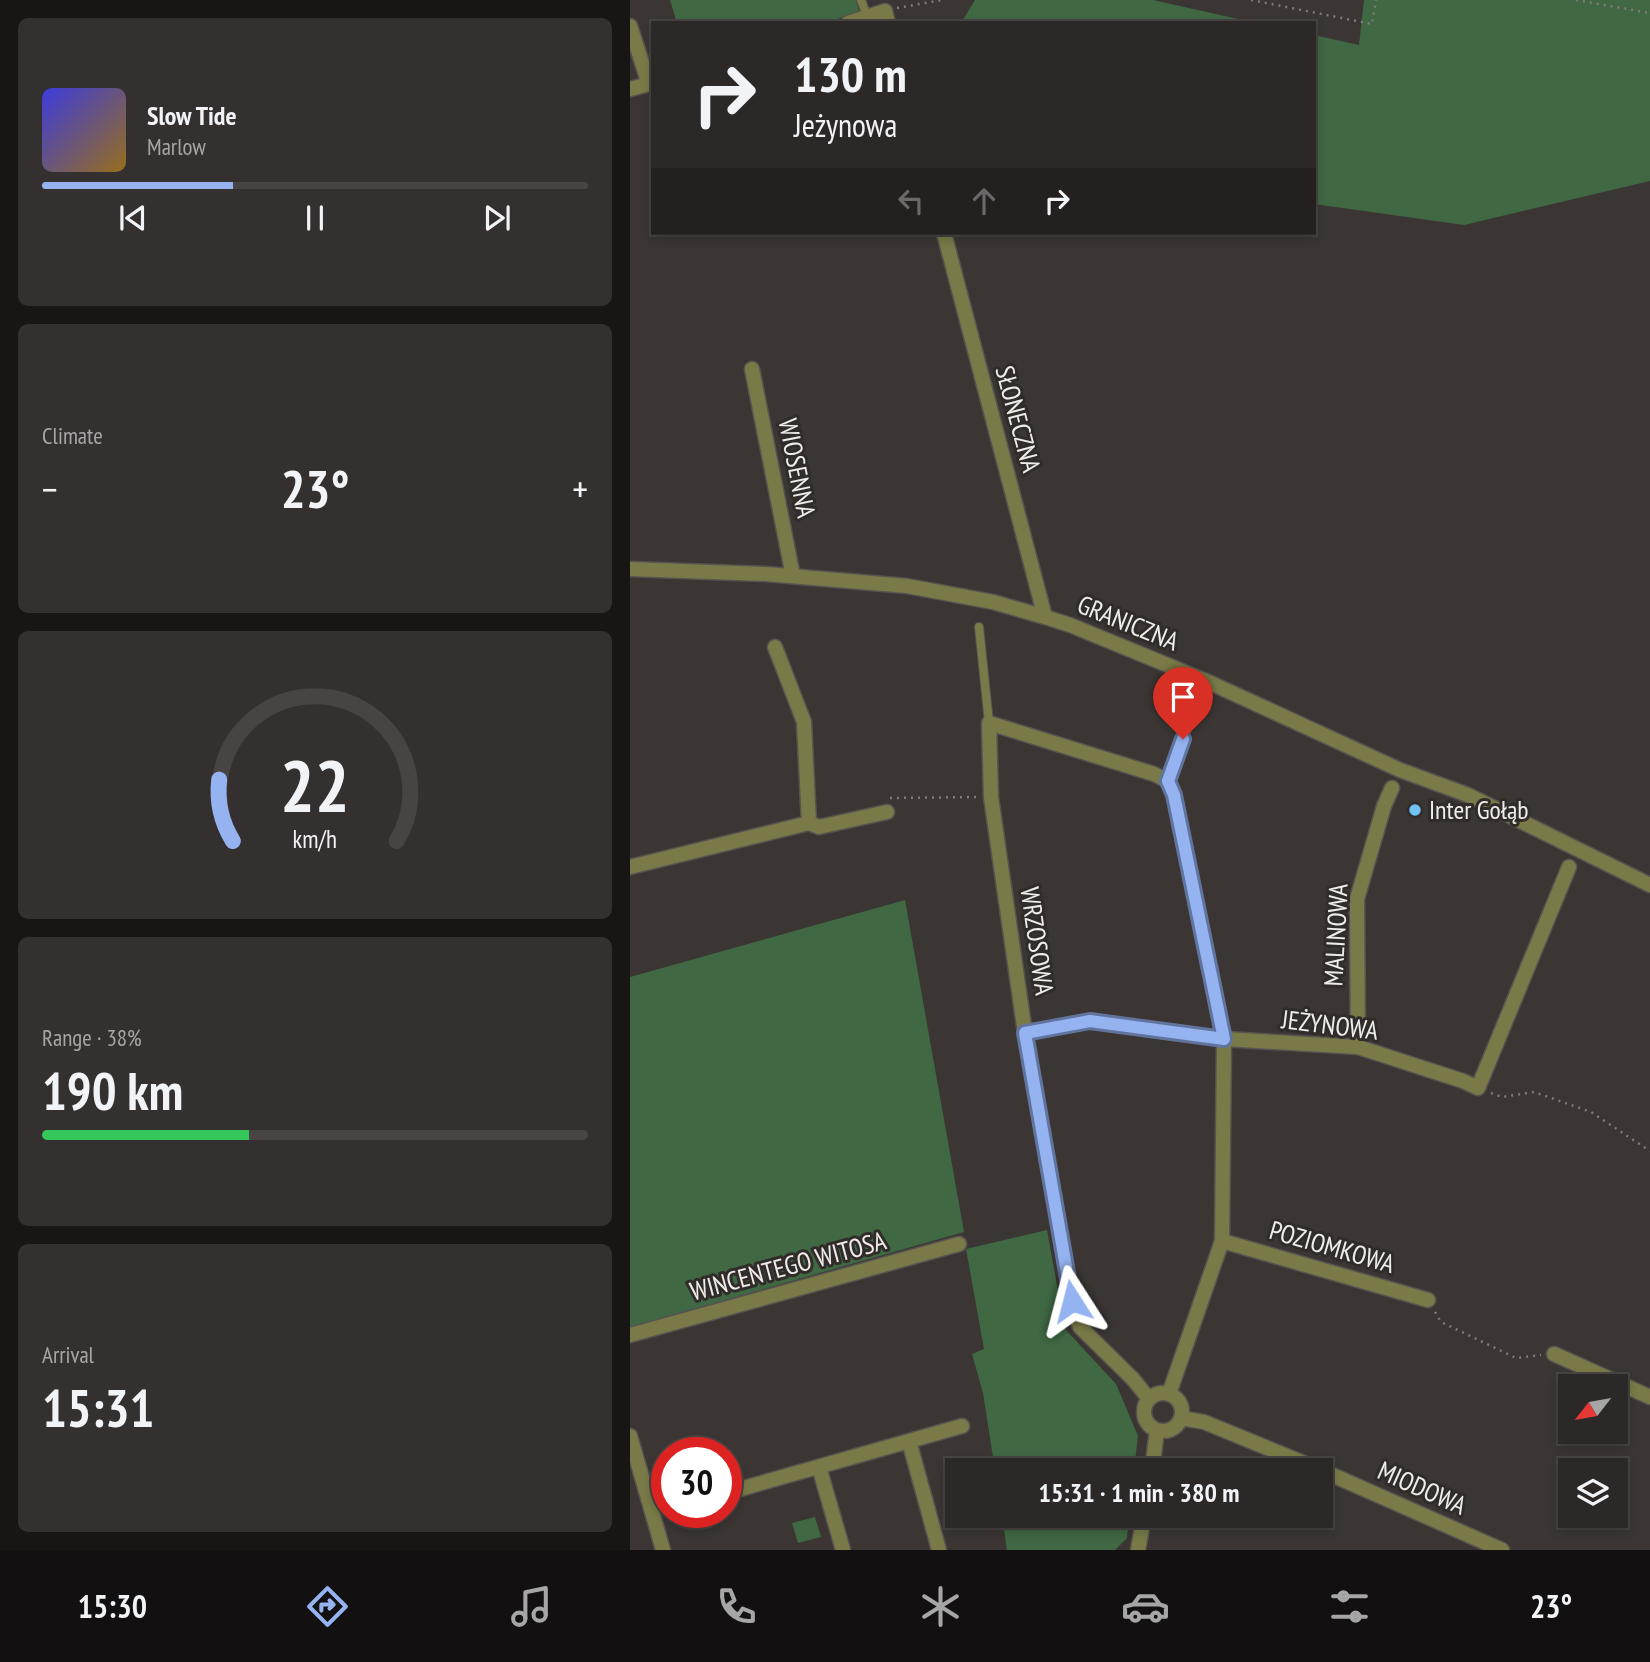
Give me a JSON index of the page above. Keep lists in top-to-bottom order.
{
  "streets": {
    "street": [
      "SŁONECZNA",
      "WIOSENNA",
      "GRANICZNA",
      "MALINOWA",
      "WRZOSOWA",
      "JEŻYNOWA",
      "POZIOMKOWA",
      "WINCENTEGO WITOSA",
      "MIODOWA"
    ]
  },
  "crossings": [
    ["SŁONECZNA", "GRANICZNA"],
    ["WIOSENNA", "GRANICZNA"],
    ["MALINOWA", "JEŻYNOWA"],
    ["WRZOSOWA", "JEŻYNOWA"],
    ["WRZOSOWA", "MIODOWA"]
  ],
  "places": ["Inter Gołąb"],
  "north": "bottom left",
  "page": {
    "turn": ["130 m", "Jeżynowa"],
    "song": ["Slow Tide", "Marlow"],
    "tile": [
      "Climate",
      ["Range · 38%", "190 km"],
      ["Arrival", "15:31"]
    ],
    "heat": ["−", "23°", "+"],
    "limit": "30",
    "trip": "15:31 · 1 min · 380 m",
    "tabs": ["15:30", "23°"],
    "gauge": ["22", "km/h"]
  }
}
